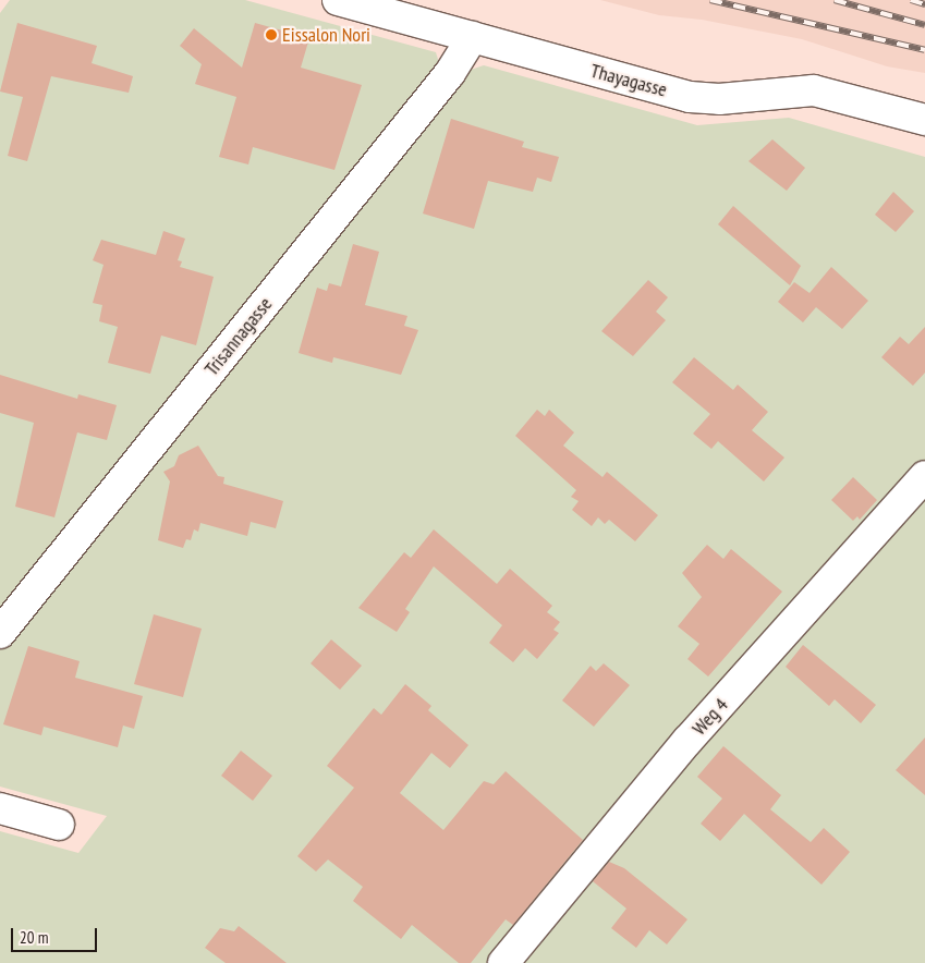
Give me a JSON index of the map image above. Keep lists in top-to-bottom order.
{
  "streets": {
    "street": ["Thayagasse", "Trisannagasse", "Weg 4"]
  },
  "crossings": [
    ["Thayagasse", "Trisannagasse"]
  ],
  "places": ["Eissalon Nori"],
  "scale_bar": "20 m"
}
